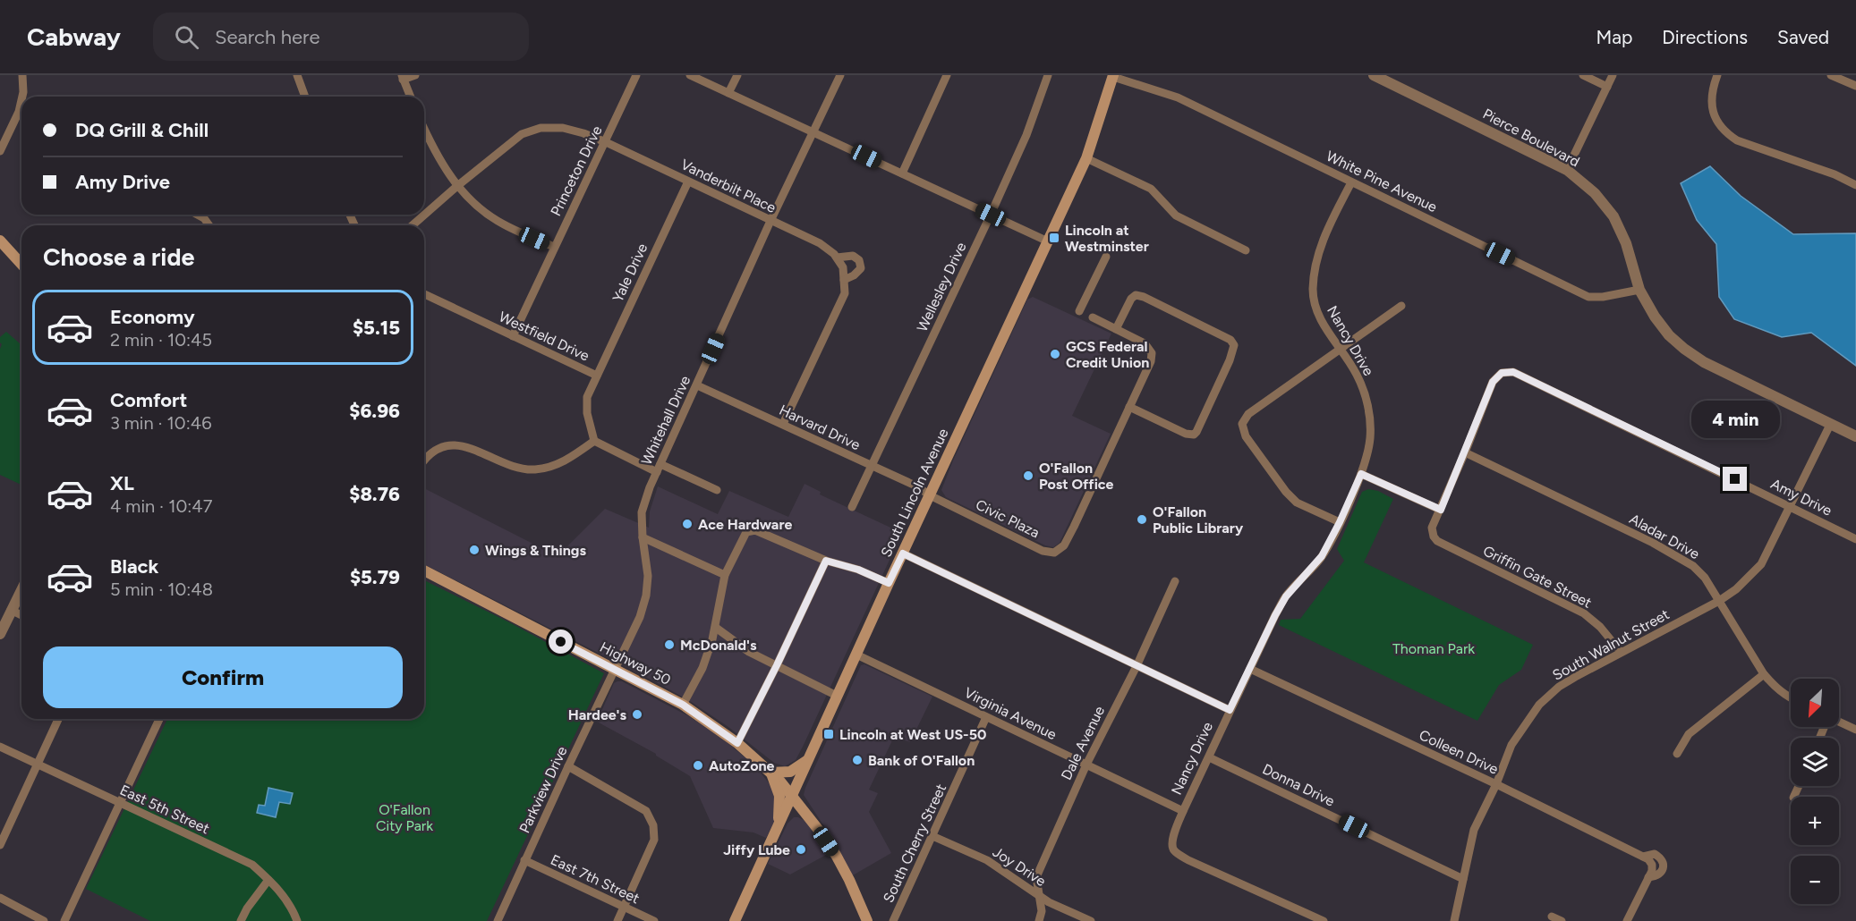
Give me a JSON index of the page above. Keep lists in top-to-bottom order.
{
  "streets": {
    "main road": ["South Lincoln Avenue", "Highway 50"],
    "street": [
      "Pierce Boulevard",
      "Princeton Drive",
      "White Pine Avenue",
      "Vanderbilt Place",
      "Yale Drive",
      "Wellesley Drive",
      "Westfield Drive",
      "Nancy Drive",
      "Whitehall Drive",
      "Harvard Drive",
      "Amy Drive",
      "Civic Plaza",
      "Aladar Drive",
      "Griffin Gate Street",
      "South Walnut Street",
      "Virginia Avenue",
      "Dale Avenue",
      "Colleen Drive",
      "Donna Drive",
      "Parkview Drive",
      "East 5th Street",
      "South Cherry Street",
      "Joy Drive",
      "East 7th Street"
    ]
  },
  "crossings": [
    ["Pierce Boulevard", "White Pine Avenue"],
    ["Pierce Boulevard", "South Walnut Street"],
    ["Princeton Drive", "Vanderbilt Place"],
    ["Princeton Drive", "Westfield Drive"],
    ["White Pine Avenue", "Nancy Drive"],
    ["White Pine Avenue", "South Lincoln Avenue"],
    ["Vanderbilt Place", "Yale Drive"],
    ["Vanderbilt Place", "Whitehall Drive"],
    ["Yale Drive", "Westfield Drive"],
    ["Wellesley Drive", "Harvard Drive"],
    ["Nancy Drive", "Virginia Avenue"],
    ["Nancy Drive", "Colleen Drive"],
    ["Nancy Drive", "Donna Drive"],
    ["Whitehall Drive", "Harvard Drive"],
    ["Whitehall Drive", "Highway 50"],
    ["Whitehall Drive", "Parkview Drive"],
    ["Harvard Drive", "South Lincoln Avenue"],
    ["Harvard Drive", "Civic Plaza"],
    ["South Lincoln Avenue", "Civic Plaza"],
    ["South Lincoln Avenue", "Highway 50"],
    ["South Lincoln Avenue", "Virginia Avenue"],
    ["Amy Drive", "Aladar Drive"],
    ["Amy Drive", "South Walnut Street"],
    ["Aladar Drive", "South Walnut Street"],
    ["Griffin Gate Street", "South Walnut Street"],
    ["South Walnut Street", "Colleen Drive"],
    ["South Walnut Street", "Donna Drive"],
    ["Highway 50", "Parkview Drive"],
    ["Virginia Avenue", "Dale Avenue"],
    ["Virginia Avenue", "South Cherry Street"],
    ["Dale Avenue", "Joy Drive"],
    ["Parkview Drive", "East 7th Street"],
    ["South Cherry Street", "Joy Drive"]
  ],
  "parks": ["Thoman Park", "O'Fallon City Park"],
  "places": {
    "transit": ["Lincoln at Westminster", "Lincoln at West US-50"],
    "other": [
      "GCS Federal Credit Union",
      "O'Fallon Post Office",
      "O'Fallon Public Library",
      "Ace Hardware",
      "Wings & Things",
      "McDonald's",
      "Hardee's",
      "Bank of O'Fallon",
      "AutoZone",
      "Jiffy Lube"
    ]
  },
  "north": "bottom left",
  "page": {
    "header": "Cabway",
    "search": "Search here",
    "nav": ["Map", "Directions", "Saved"],
    "banner": ["DQ Grill & Chill", "Amy Drive"],
    "heading": "Choose a ride",
    "list": [
      {
        "name": "Economy",
        "note": "2 min · 10:45",
        "value": "$5.15"
      },
      {
        "name": "Comfort",
        "note": "3 min · 10:46",
        "value": "$6.96"
      },
      {
        "name": "XL",
        "note": "4 min · 10:47",
        "value": "$8.76"
      },
      {
        "name": "Black",
        "note": "5 min · 10:48",
        "value": "$5.79"
      }
    ],
    "bubble": "4 min",
    "buttons": "Confirm",
    "map_buttons": ["+", "−"]
  }
}
